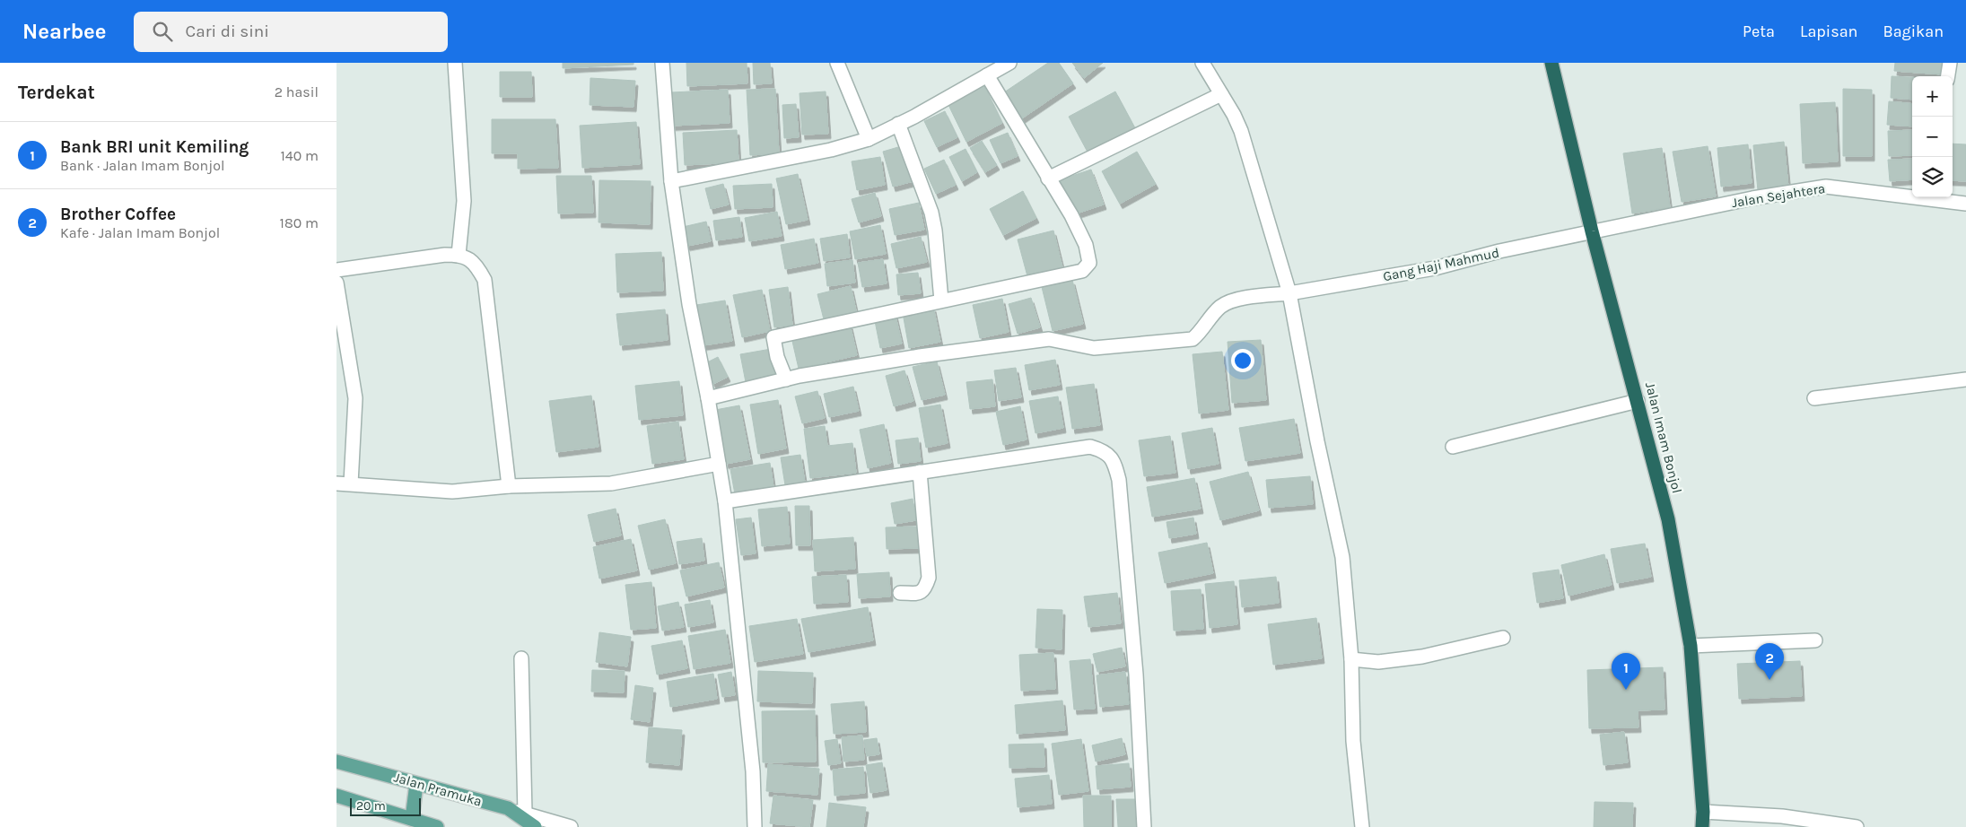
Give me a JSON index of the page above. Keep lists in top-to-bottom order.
{
  "streets": {
    "highway": ["Jalan Imam Bonjol"],
    "main road": ["Jalan Pramuka"],
    "street": ["Jalan Sejahtera", "Gang Haji Mahmud"]
  },
  "crossings": [
    ["Jalan Sejahtera", "Gang Haji Mahmud"],
    ["Jalan Sejahtera", "Jalan Imam Bonjol"],
    ["Gang Haji Mahmud", "Jalan Imam Bonjol"]
  ],
  "scale_bar": "20 m",
  "page": {
    "header": "Nearbee",
    "search": "Cari di sini",
    "nav": ["Peta", "Lapisan", "Bagikan"],
    "heading": ["Terdekat", "2 hasil"],
    "map_buttons": ["+", "−"],
    "list": [
      {
        "mark": "1",
        "name": "Bank BRI unit Kemiling",
        "note": "Bank · Jalan Imam Bonjol",
        "value": "140 m"
      },
      {
        "mark": "2",
        "name": "Brother Coffee",
        "note": "Kafe · Jalan Imam Bonjol",
        "value": "180 m"
      }
    ],
    "pins": ["2", "1"],
    "scale": "20 m"
  }
}
